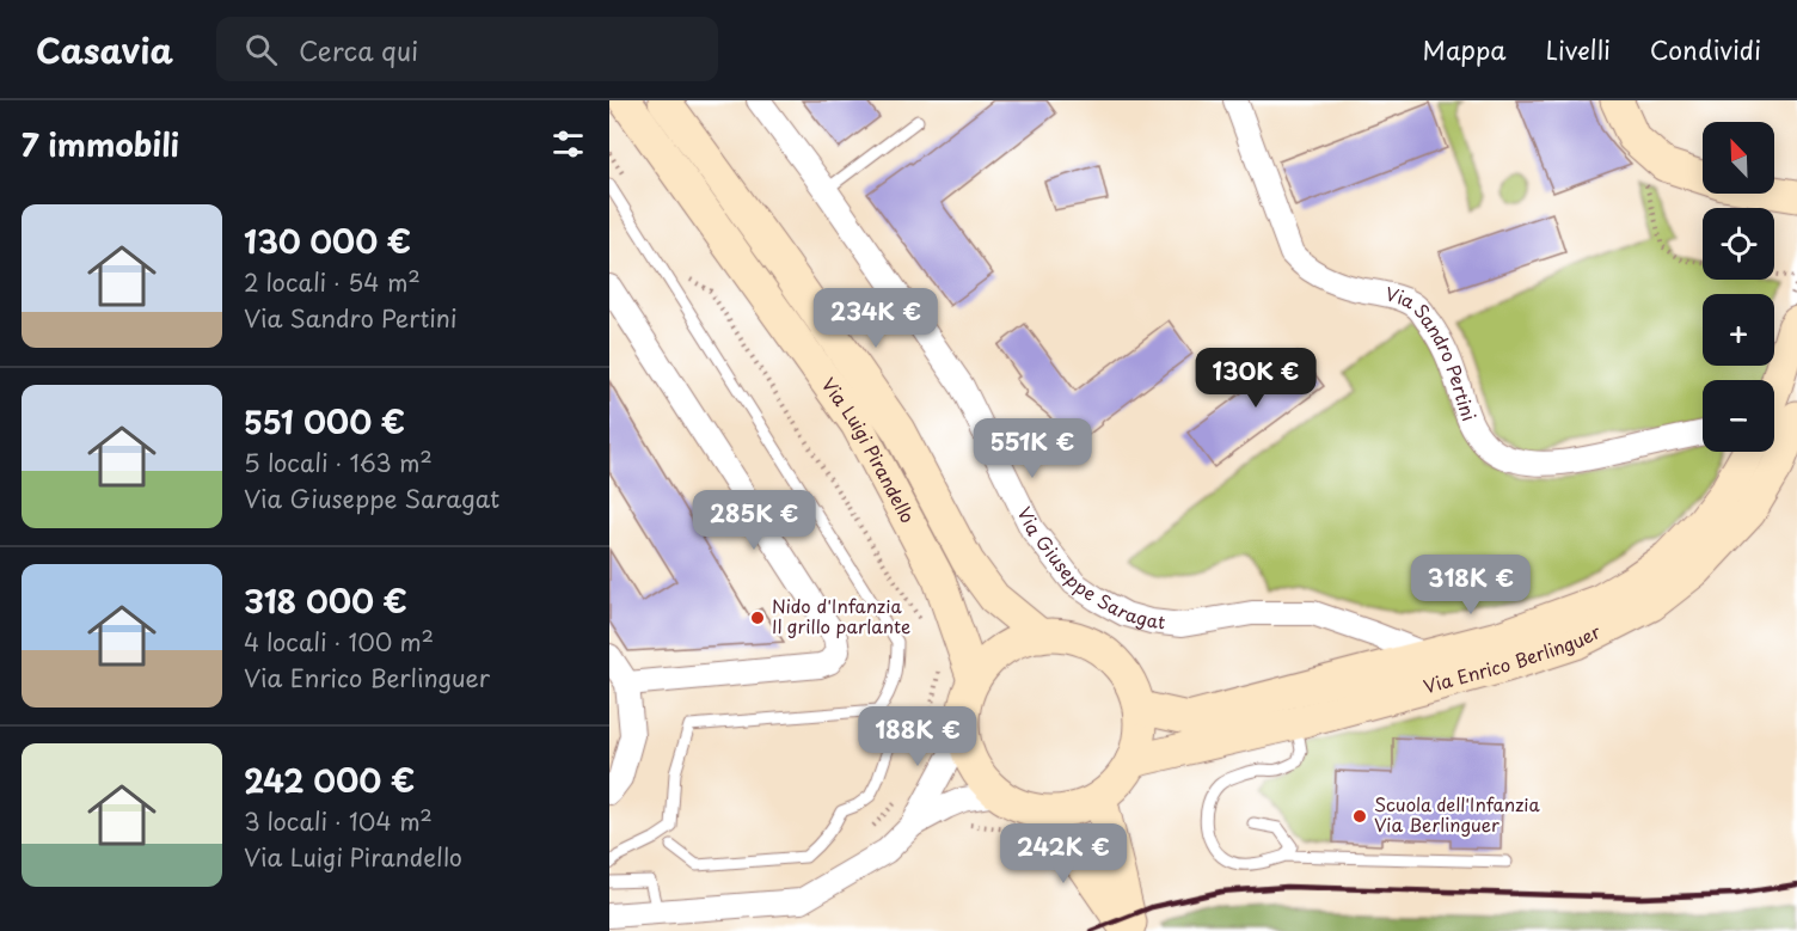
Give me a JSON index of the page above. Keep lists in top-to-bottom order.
{
  "streets": {
    "main road": ["Via Luigi Pirandello", "Via Enrico Berlinguer"],
    "street": ["Via Sandro Pertini", "Via Giuseppe Saragat"]
  },
  "crossings": [
    ["Via Luigi Pirandello", "Via Enrico Berlinguer"],
    ["Via Giuseppe Saragat", "Via Enrico Berlinguer"]
  ],
  "places": ["Nido d'Infanzia Il grillo parlante", "Scuola dell'Infanzia Via Berlinguer"],
  "north": "top left",
  "page": {
    "header": "Casavia",
    "search": "Cerca qui",
    "nav": ["Mappa", "Livelli", "Condividi"],
    "heading": "7 immobili",
    "map_buttons": ["+", "−"],
    "list": [
      {
        "name": "130 000 €",
        "note": "2 locali · 54 m² · Via Sandro Pertini"
      },
      {
        "name": "551 000 €",
        "note": "5 locali · 163 m² · Via Giuseppe Saragat"
      },
      {
        "name": "318 000 €",
        "note": "4 locali · 100 m² · Via Enrico Berlinguer"
      },
      {
        "name": "242 000 €",
        "note": "3 locali · 104 m² · Via Luigi Pirandello"
      }
    ],
    "price": [
      "234K €",
      "130K €",
      "551K €",
      "285K €",
      "318K €",
      "188K €",
      "242K €"
    ]
  }
}
